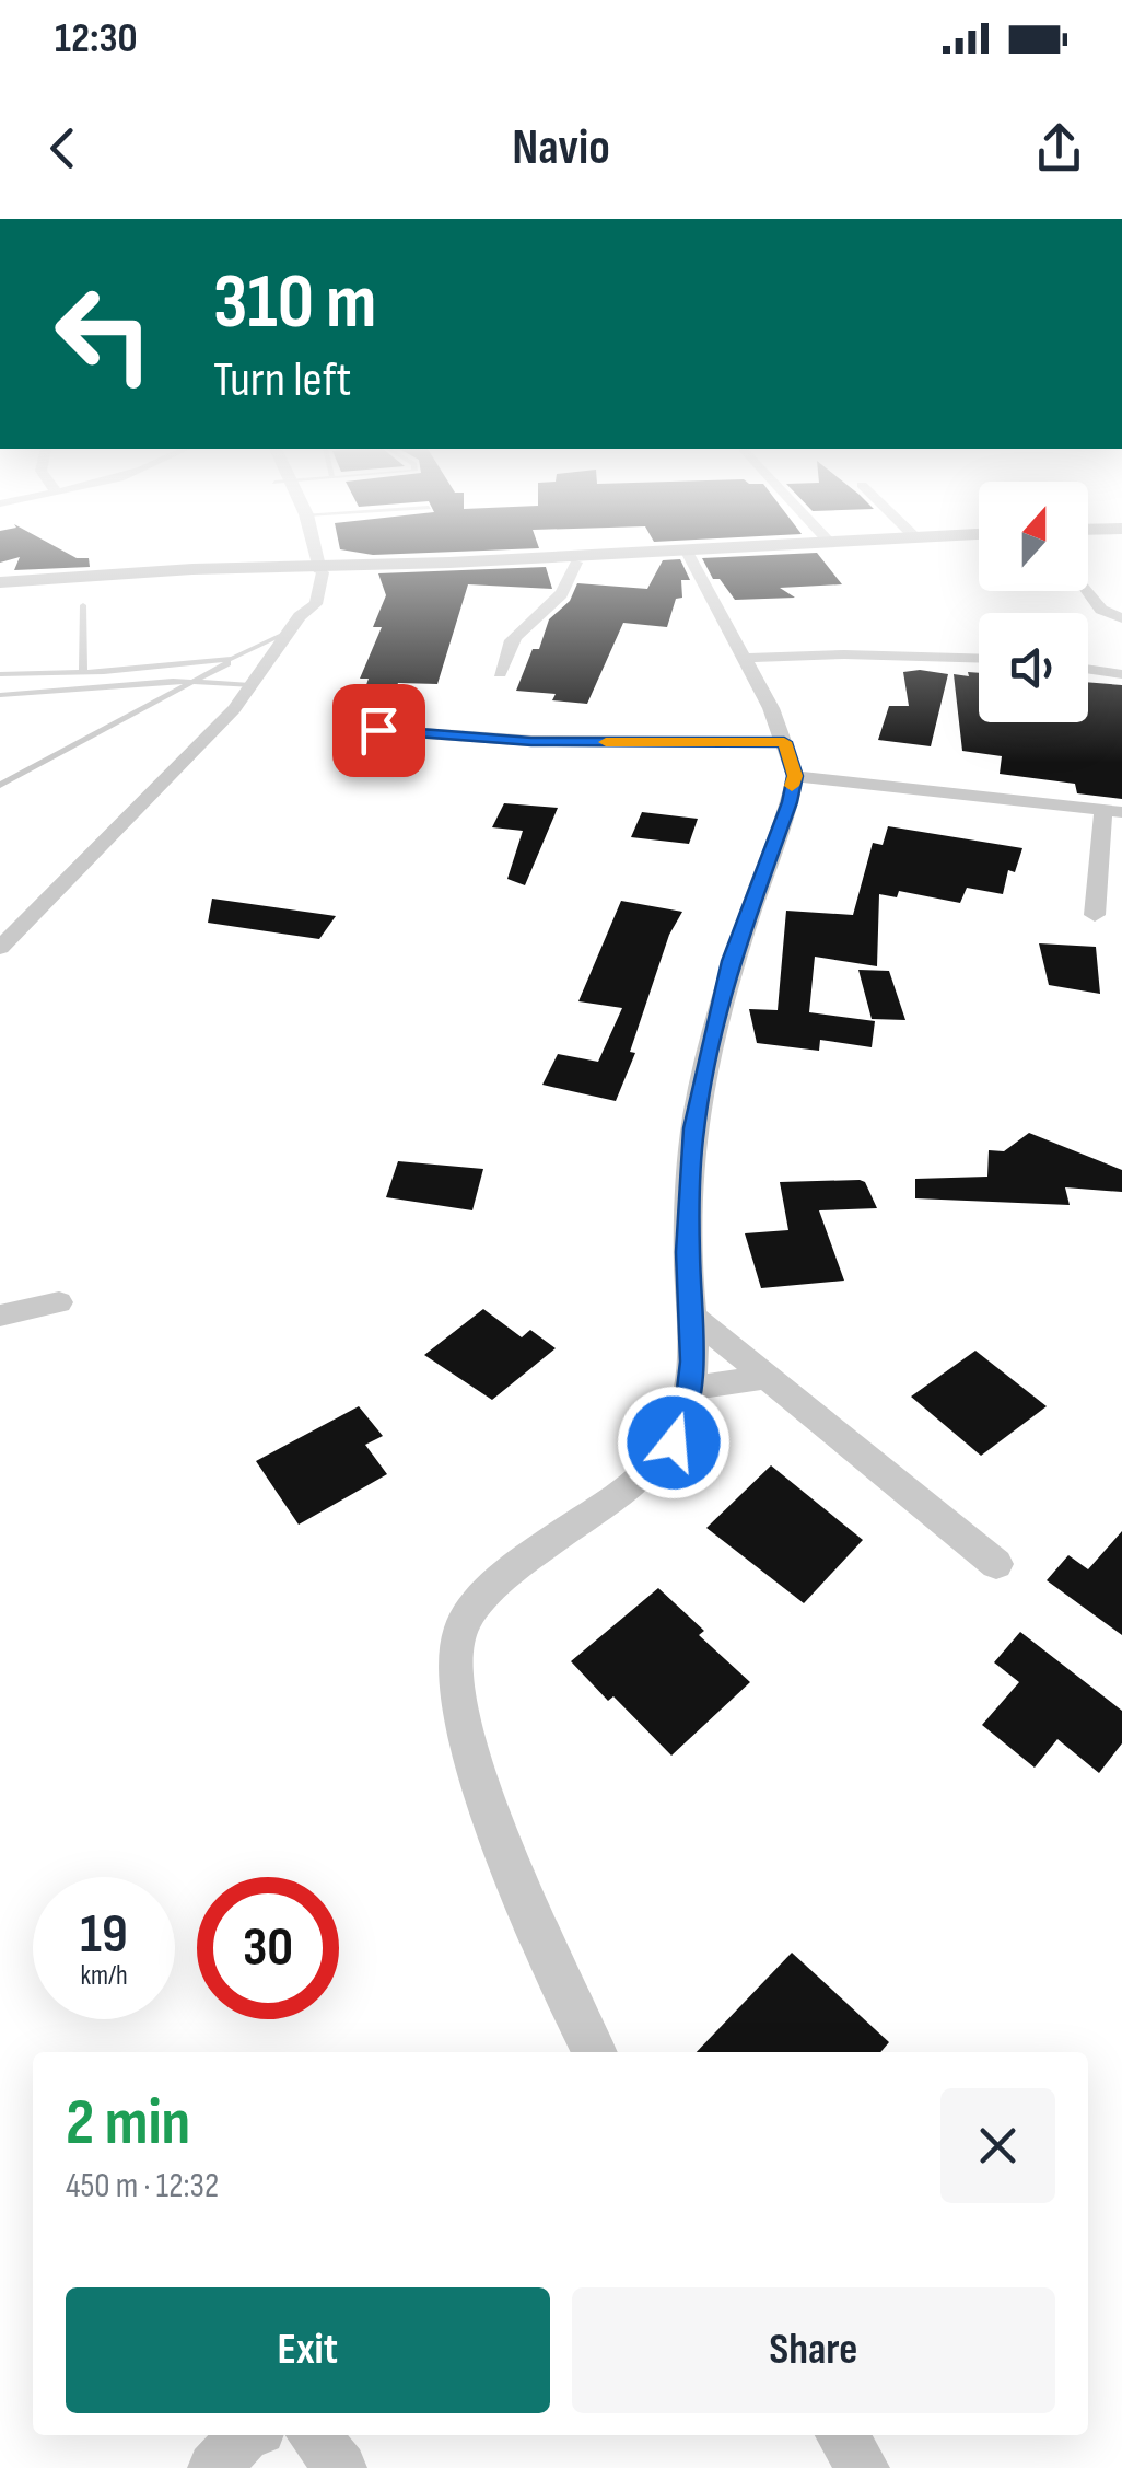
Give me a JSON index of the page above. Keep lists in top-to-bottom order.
{
  "north": "top",
  "page": {
    "status": "12:30",
    "header": "Navio",
    "turn": ["310 m", "Turn left"],
    "speed": "19 km/h",
    "limit": "30",
    "heading": ["2 min", "450 m · 12:32"],
    "buttons": ["Exit", "Share"]
  }
}
